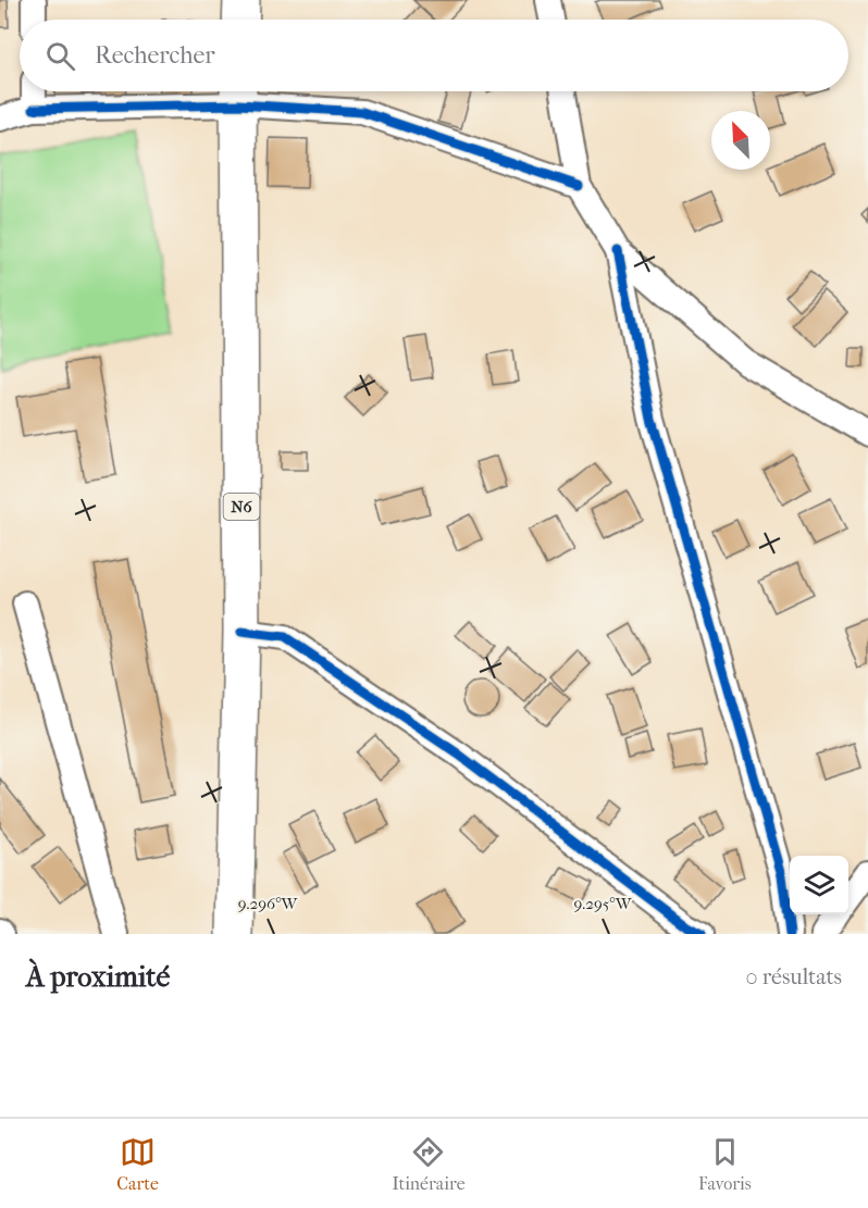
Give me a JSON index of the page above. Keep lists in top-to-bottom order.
{
  "streets": {
    "highway": ["N6"]
  },
  "north": "top left",
  "page": {
    "search": "Rechercher",
    "heading": ["À proximité", "0 résultats"],
    "nav": ["Carte", "Itinéraire", "Favoris"]
  },
  "coordinates": ["9.296°W", "9.295°W"]
}
